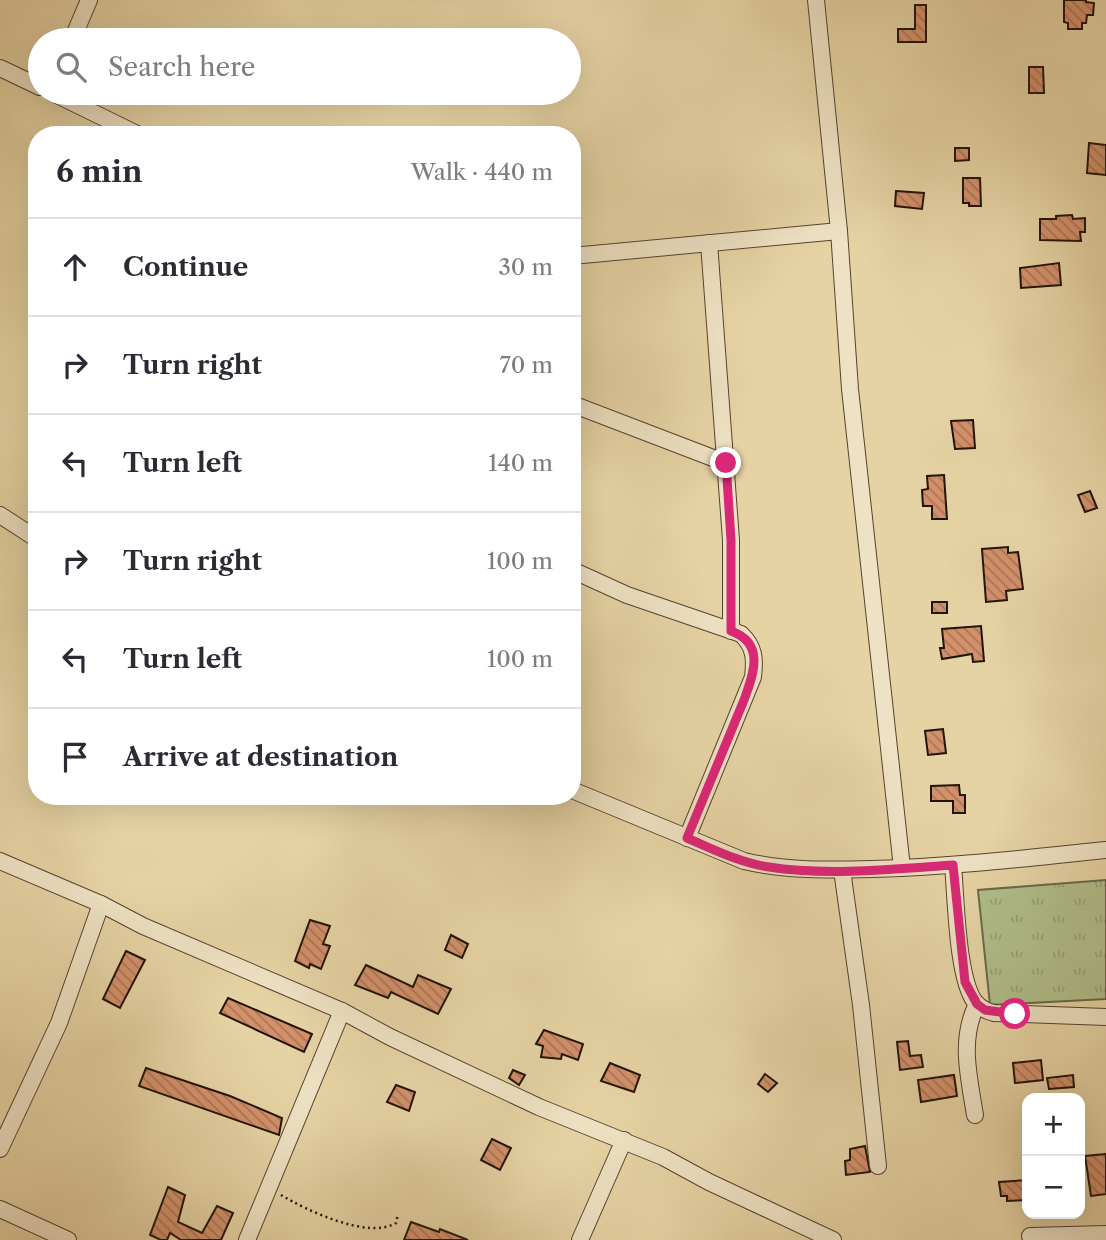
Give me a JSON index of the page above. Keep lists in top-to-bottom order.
{
  "page": {
    "search": "Search here",
    "heading": ["6 min", "Walk · 440 m"],
    "list": [
      ["Continue", "30 m"],
      ["Turn right", "70 m"],
      ["Turn left", "140 m"],
      ["Turn right", "100 m"],
      ["Turn left", "100 m"],
      "Arrive at destination"
    ],
    "map_buttons": ["+", "−"]
  }
}
